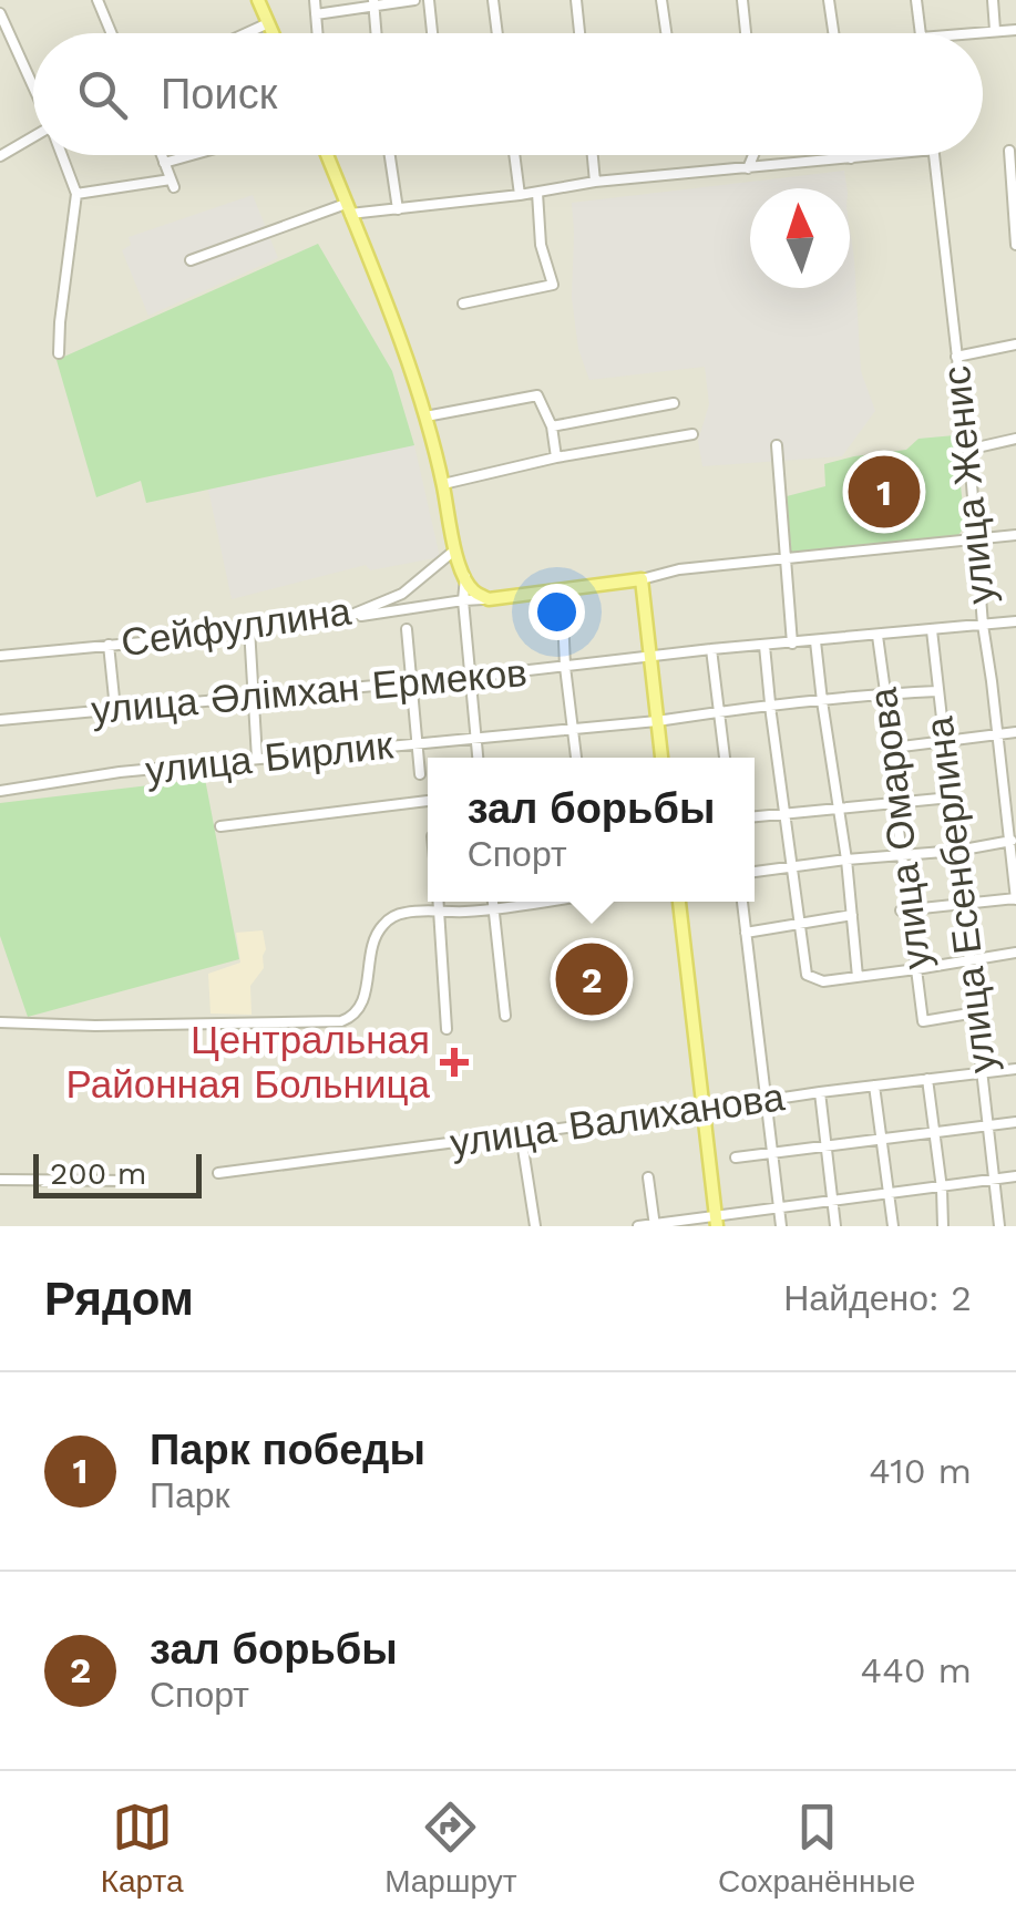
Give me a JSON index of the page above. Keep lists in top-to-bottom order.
{
  "streets": {
    "street": [
      "улица Женис",
      "Сейфуллина",
      "улица Әлімхан Ермеков",
      "улица Бирлик",
      "улица Омарова",
      "улица Есенберлина",
      "улица Валиханова"
    ]
  },
  "crossings": [
    ["улица Женис", "улица Әлімхан Ермеков"],
    ["улица Әлімхан Ермеков", "улица Омарова"],
    ["улица Әлімхан Ермеков", "улица Есенберлина"],
    ["улица Бирлик", "улица Омарова"],
    ["улица Бирлик", "улица Есенберлина"],
    ["улица Омарова", "улица Есенберлина"],
    ["улица Есенберлина", "улица Валиханова"]
  ],
  "places": {
    "health": ["Центральная Районная Больница"]
  },
  "scale_bar": "200 m",
  "north": "top",
  "page": {
    "search": "Поиск",
    "pins": ["1", "2"],
    "popup": ["зал борьбы", "Спорт"],
    "scale": "200 m",
    "heading": ["Рядом", "Найдено: 2"],
    "list": [
      {
        "mark": "1",
        "name": "Парк победы",
        "note": "Парк",
        "value": "410 m"
      },
      {
        "mark": "2",
        "name": "зал борьбы",
        "note": "Спорт",
        "value": "440 m"
      }
    ],
    "nav": ["Карта", "Маршрут", "Сохранённые"]
  }
}
